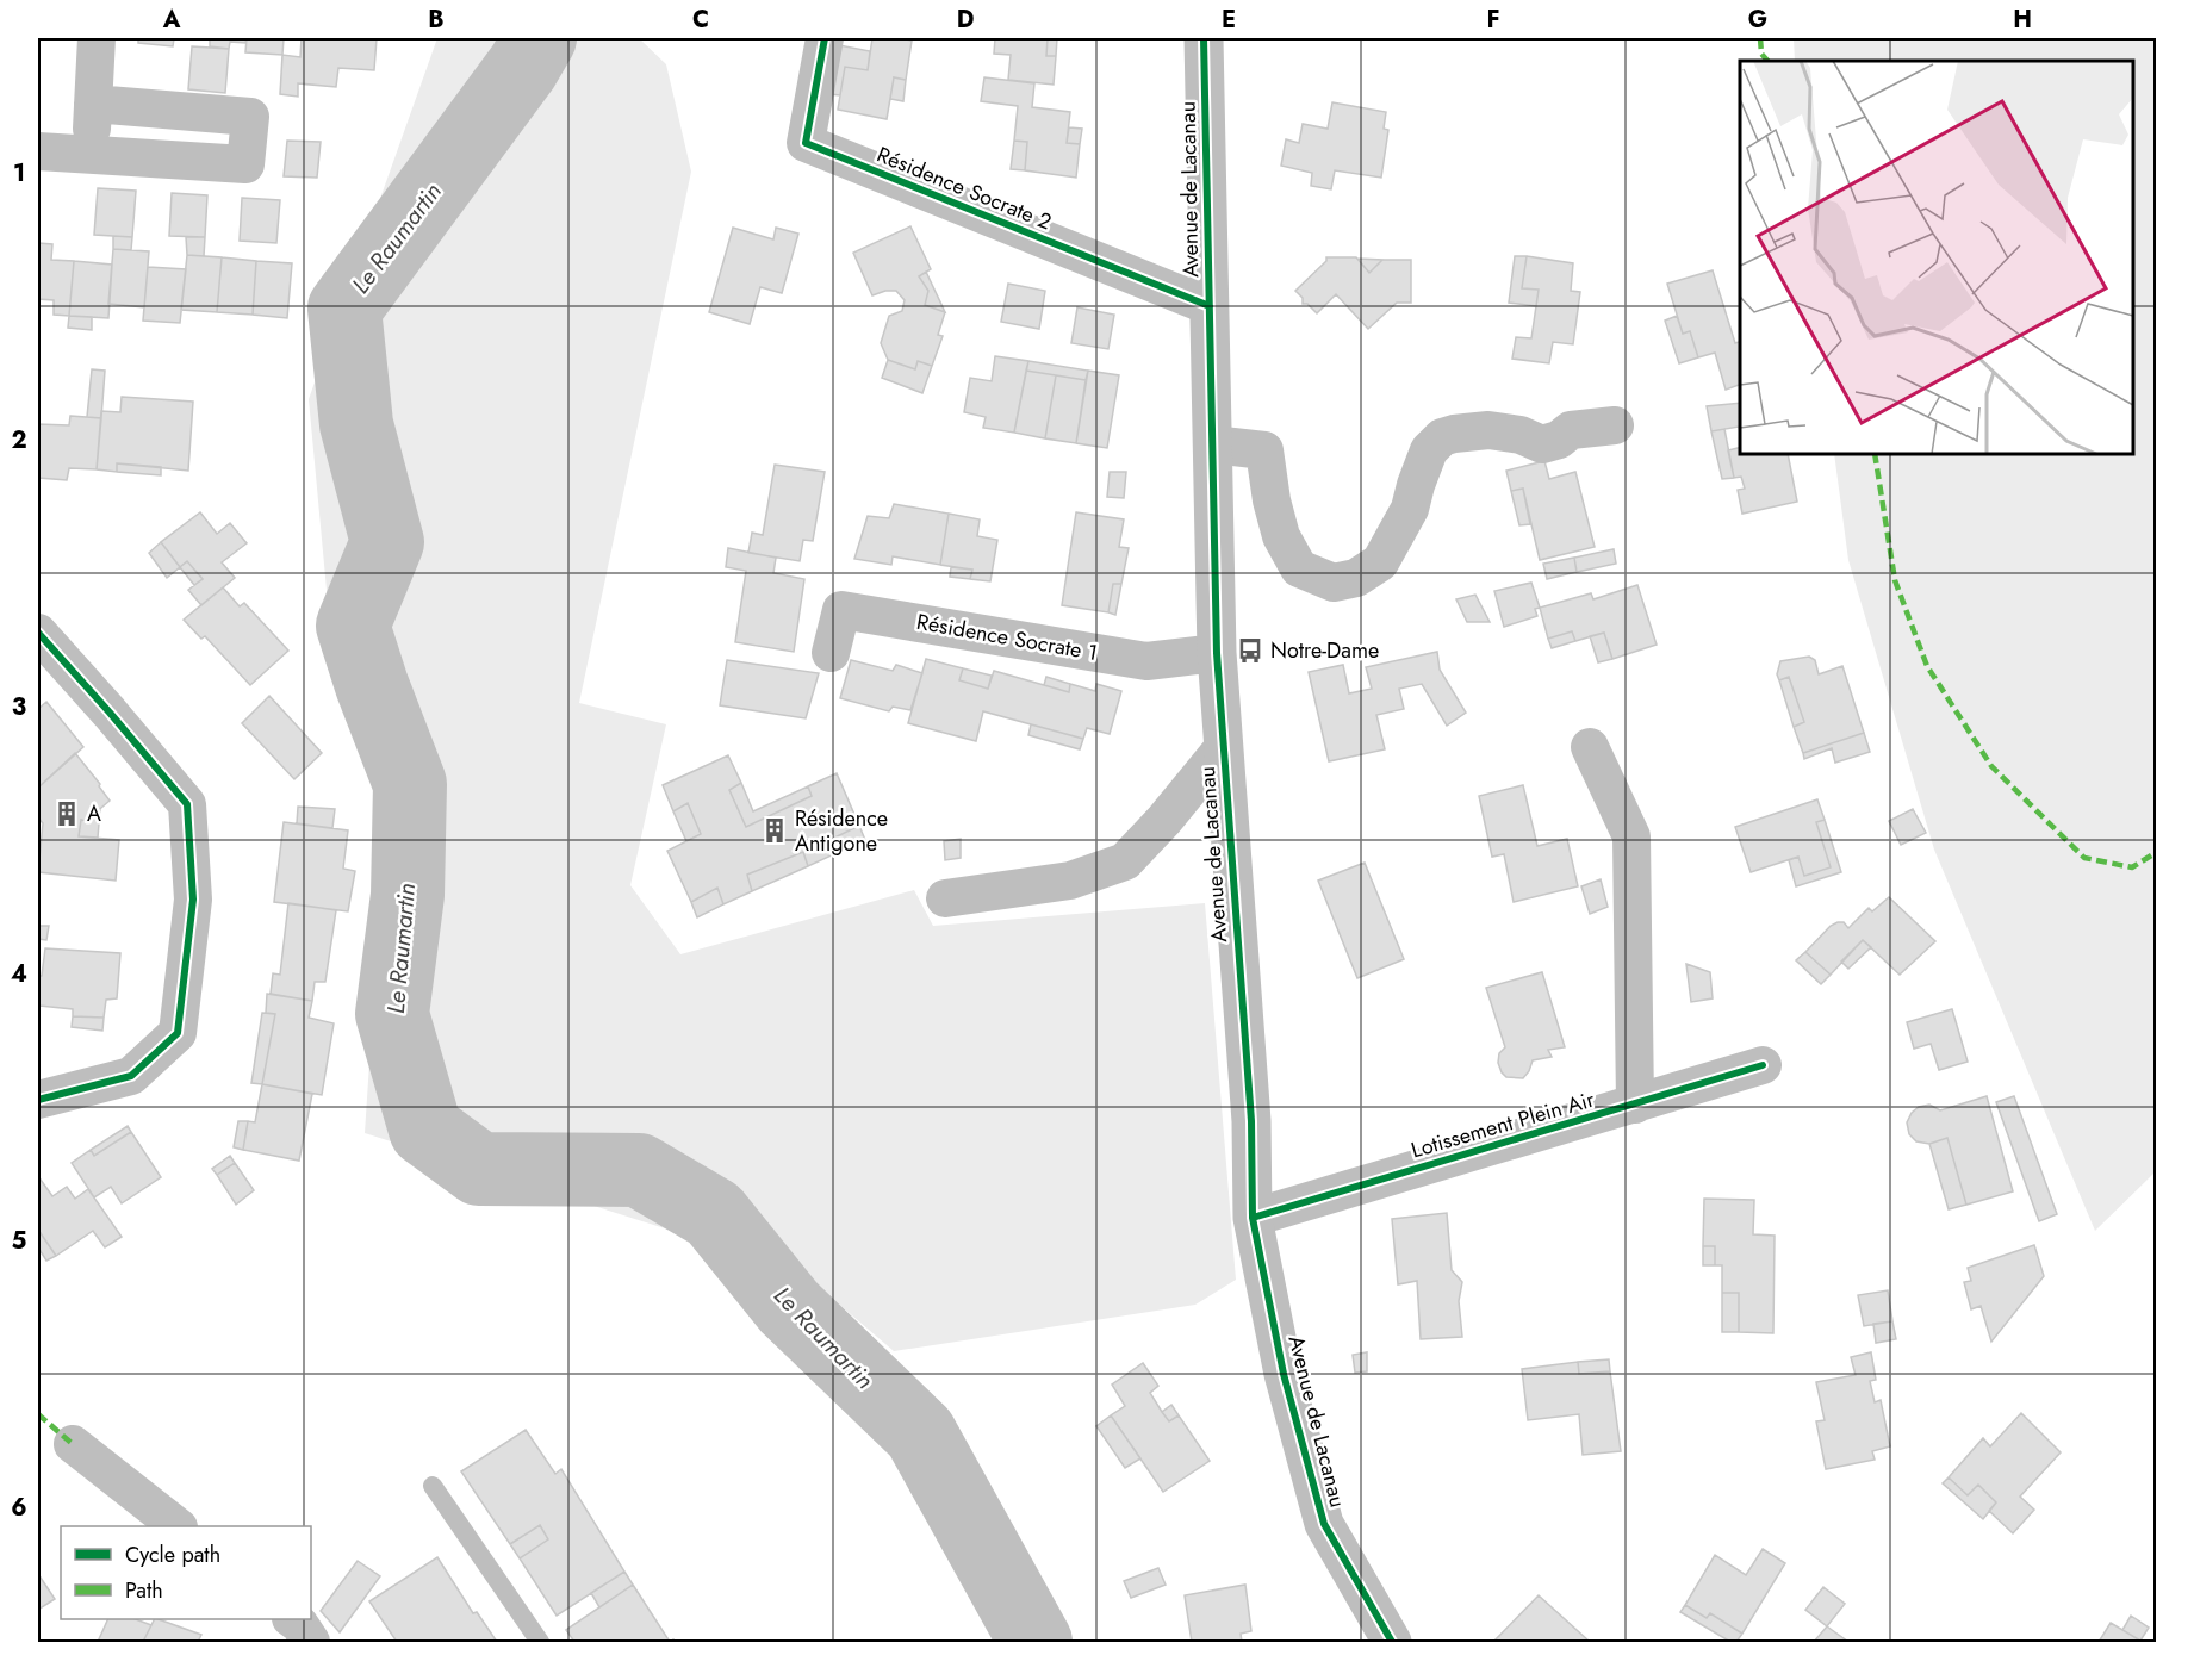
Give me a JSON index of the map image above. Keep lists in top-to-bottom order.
{
  "streets": {
    "street": [
      "Résidence Socrate 2",
      "Avenue de Lacanau",
      "Résidence Socrate 1",
      "Lotissement Plein Air"
    ]
  },
  "crossings": [
    ["Résidence Socrate 2", "Avenue de Lacanau"],
    ["Avenue de Lacanau", "Résidence Socrate 1"],
    ["Avenue de Lacanau", "Lotissement Plein Air"]
  ],
  "water": ["Le Raumartin"],
  "places": {
    "bus stop": ["Notre-Dame"],
    "building": ["A", "Résidence Antigone"]
  },
  "legend": ["Cycle path", "Path"],
  "grid": {
    "columns": [
      "A",
      "B",
      "C",
      "D",
      "E",
      "F",
      "G",
      "H"
    ],
    "rows": [
      "1",
      "2",
      "3",
      "4",
      "5",
      "6"
    ]
  }
}
